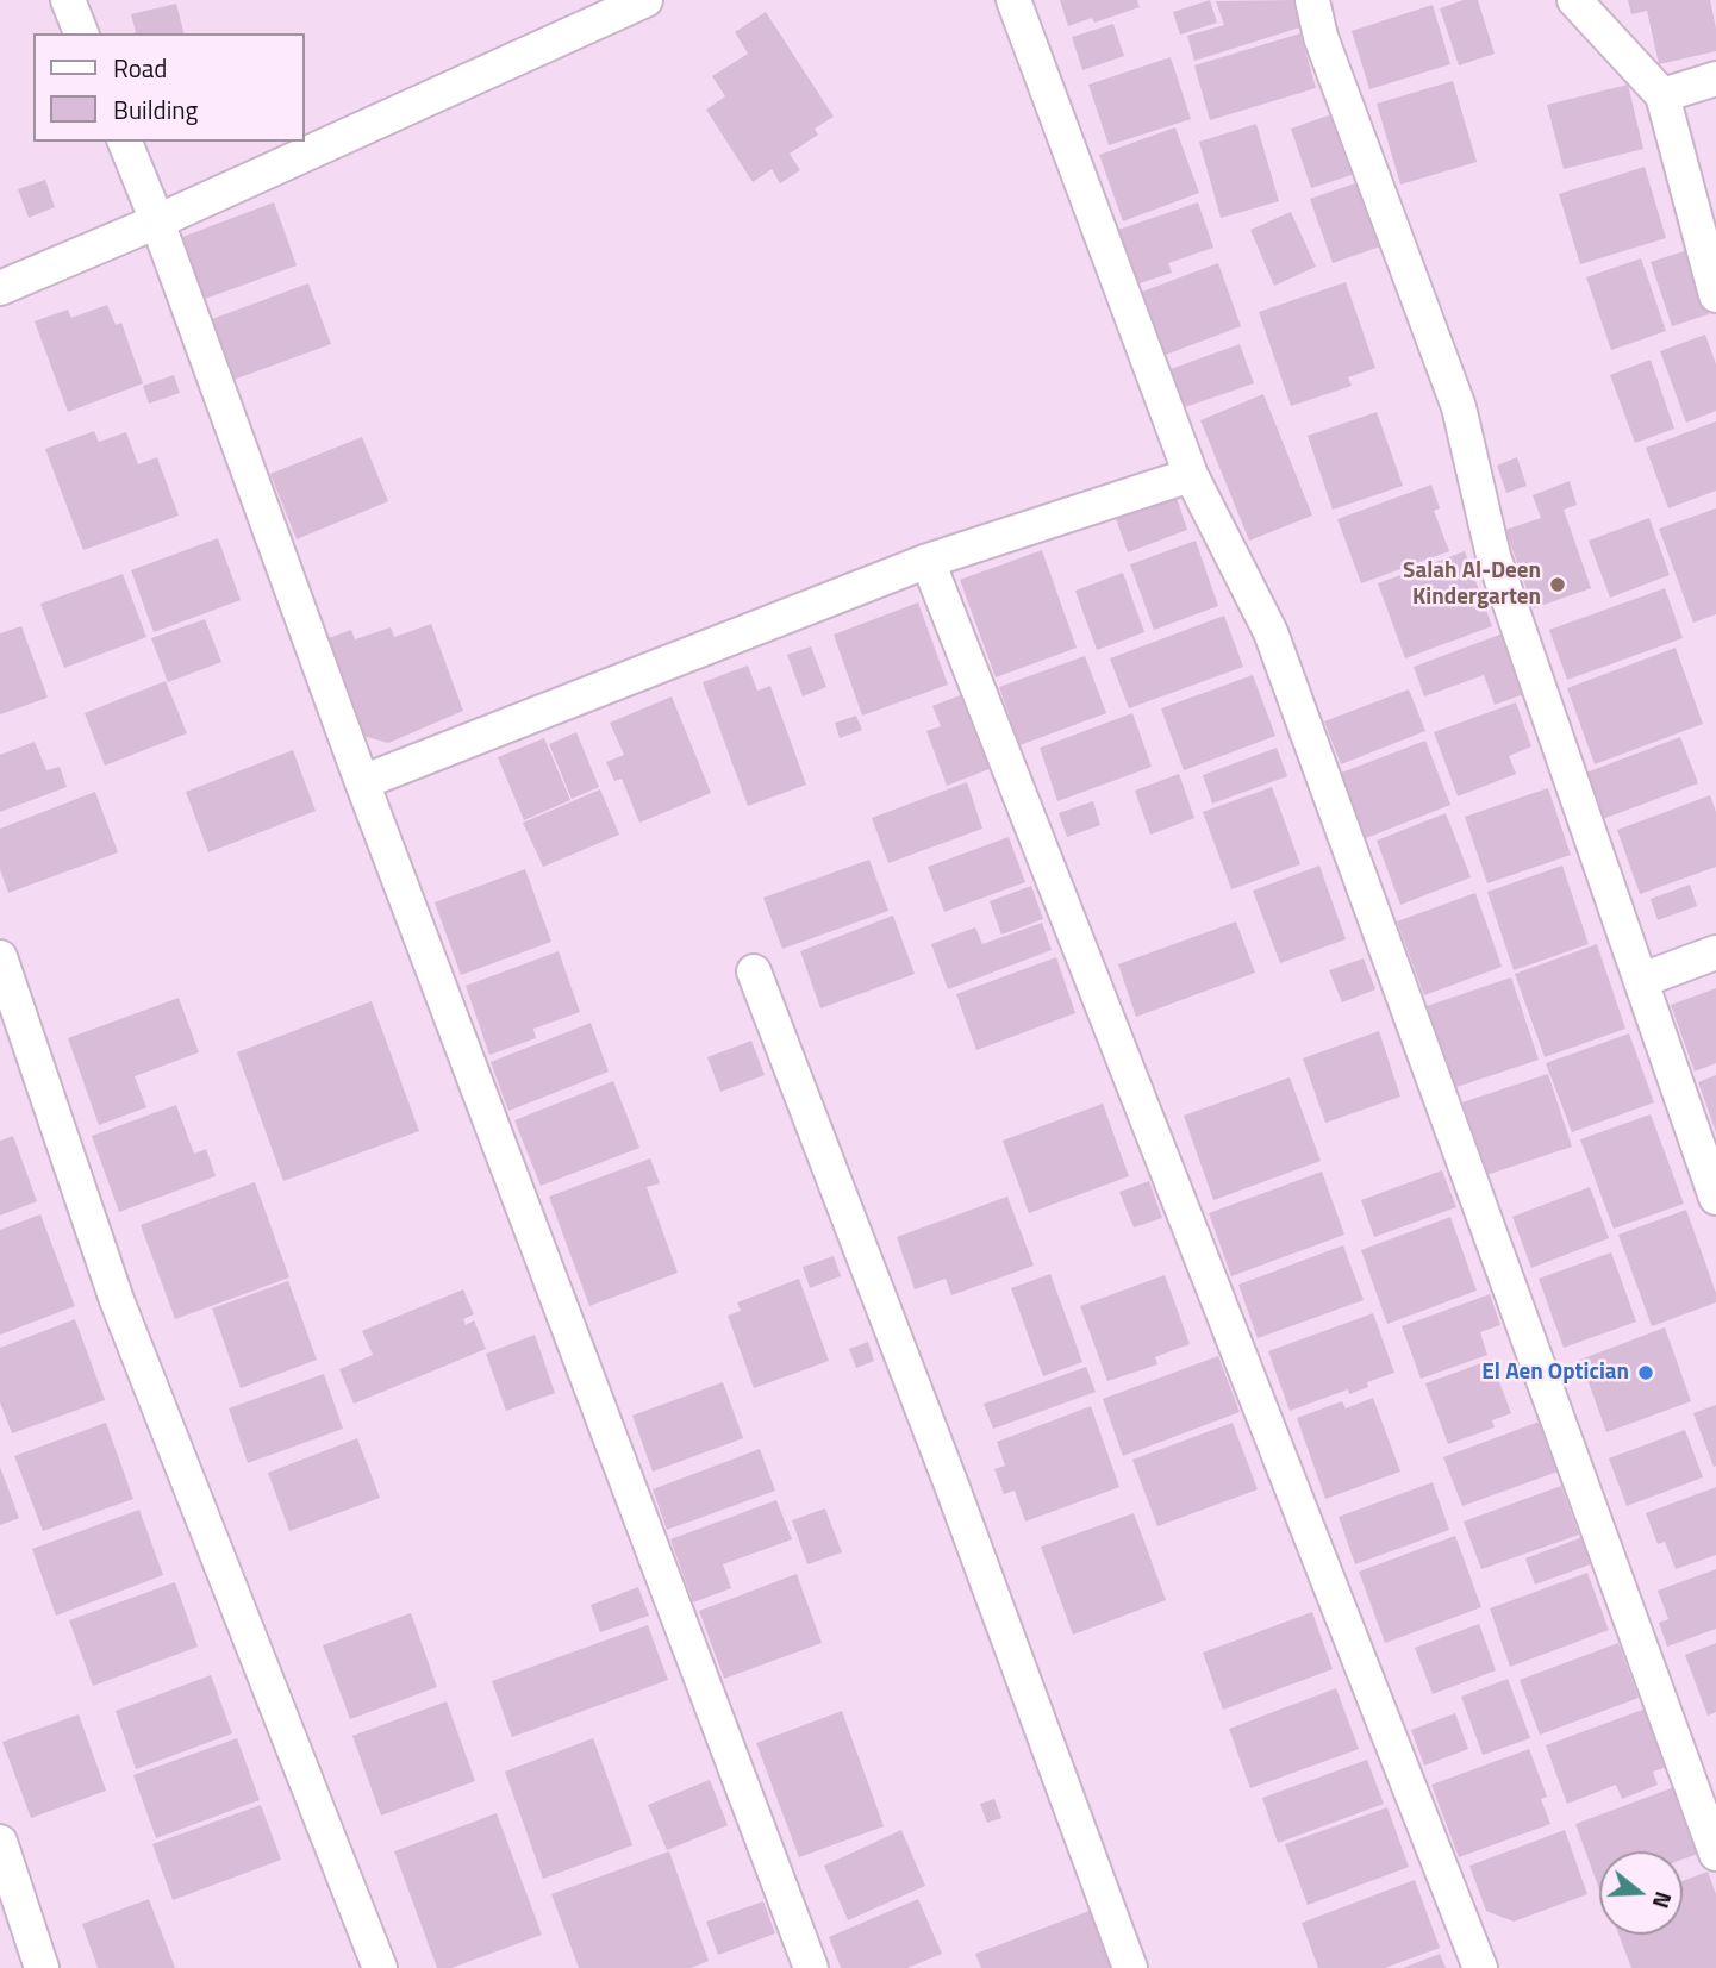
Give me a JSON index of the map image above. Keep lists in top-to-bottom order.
{
  "places": ["Salah Al-Deen Kindergarten", "El Aen Optician"],
  "legend": ["Road", "Building"],
  "north": "right"
}
